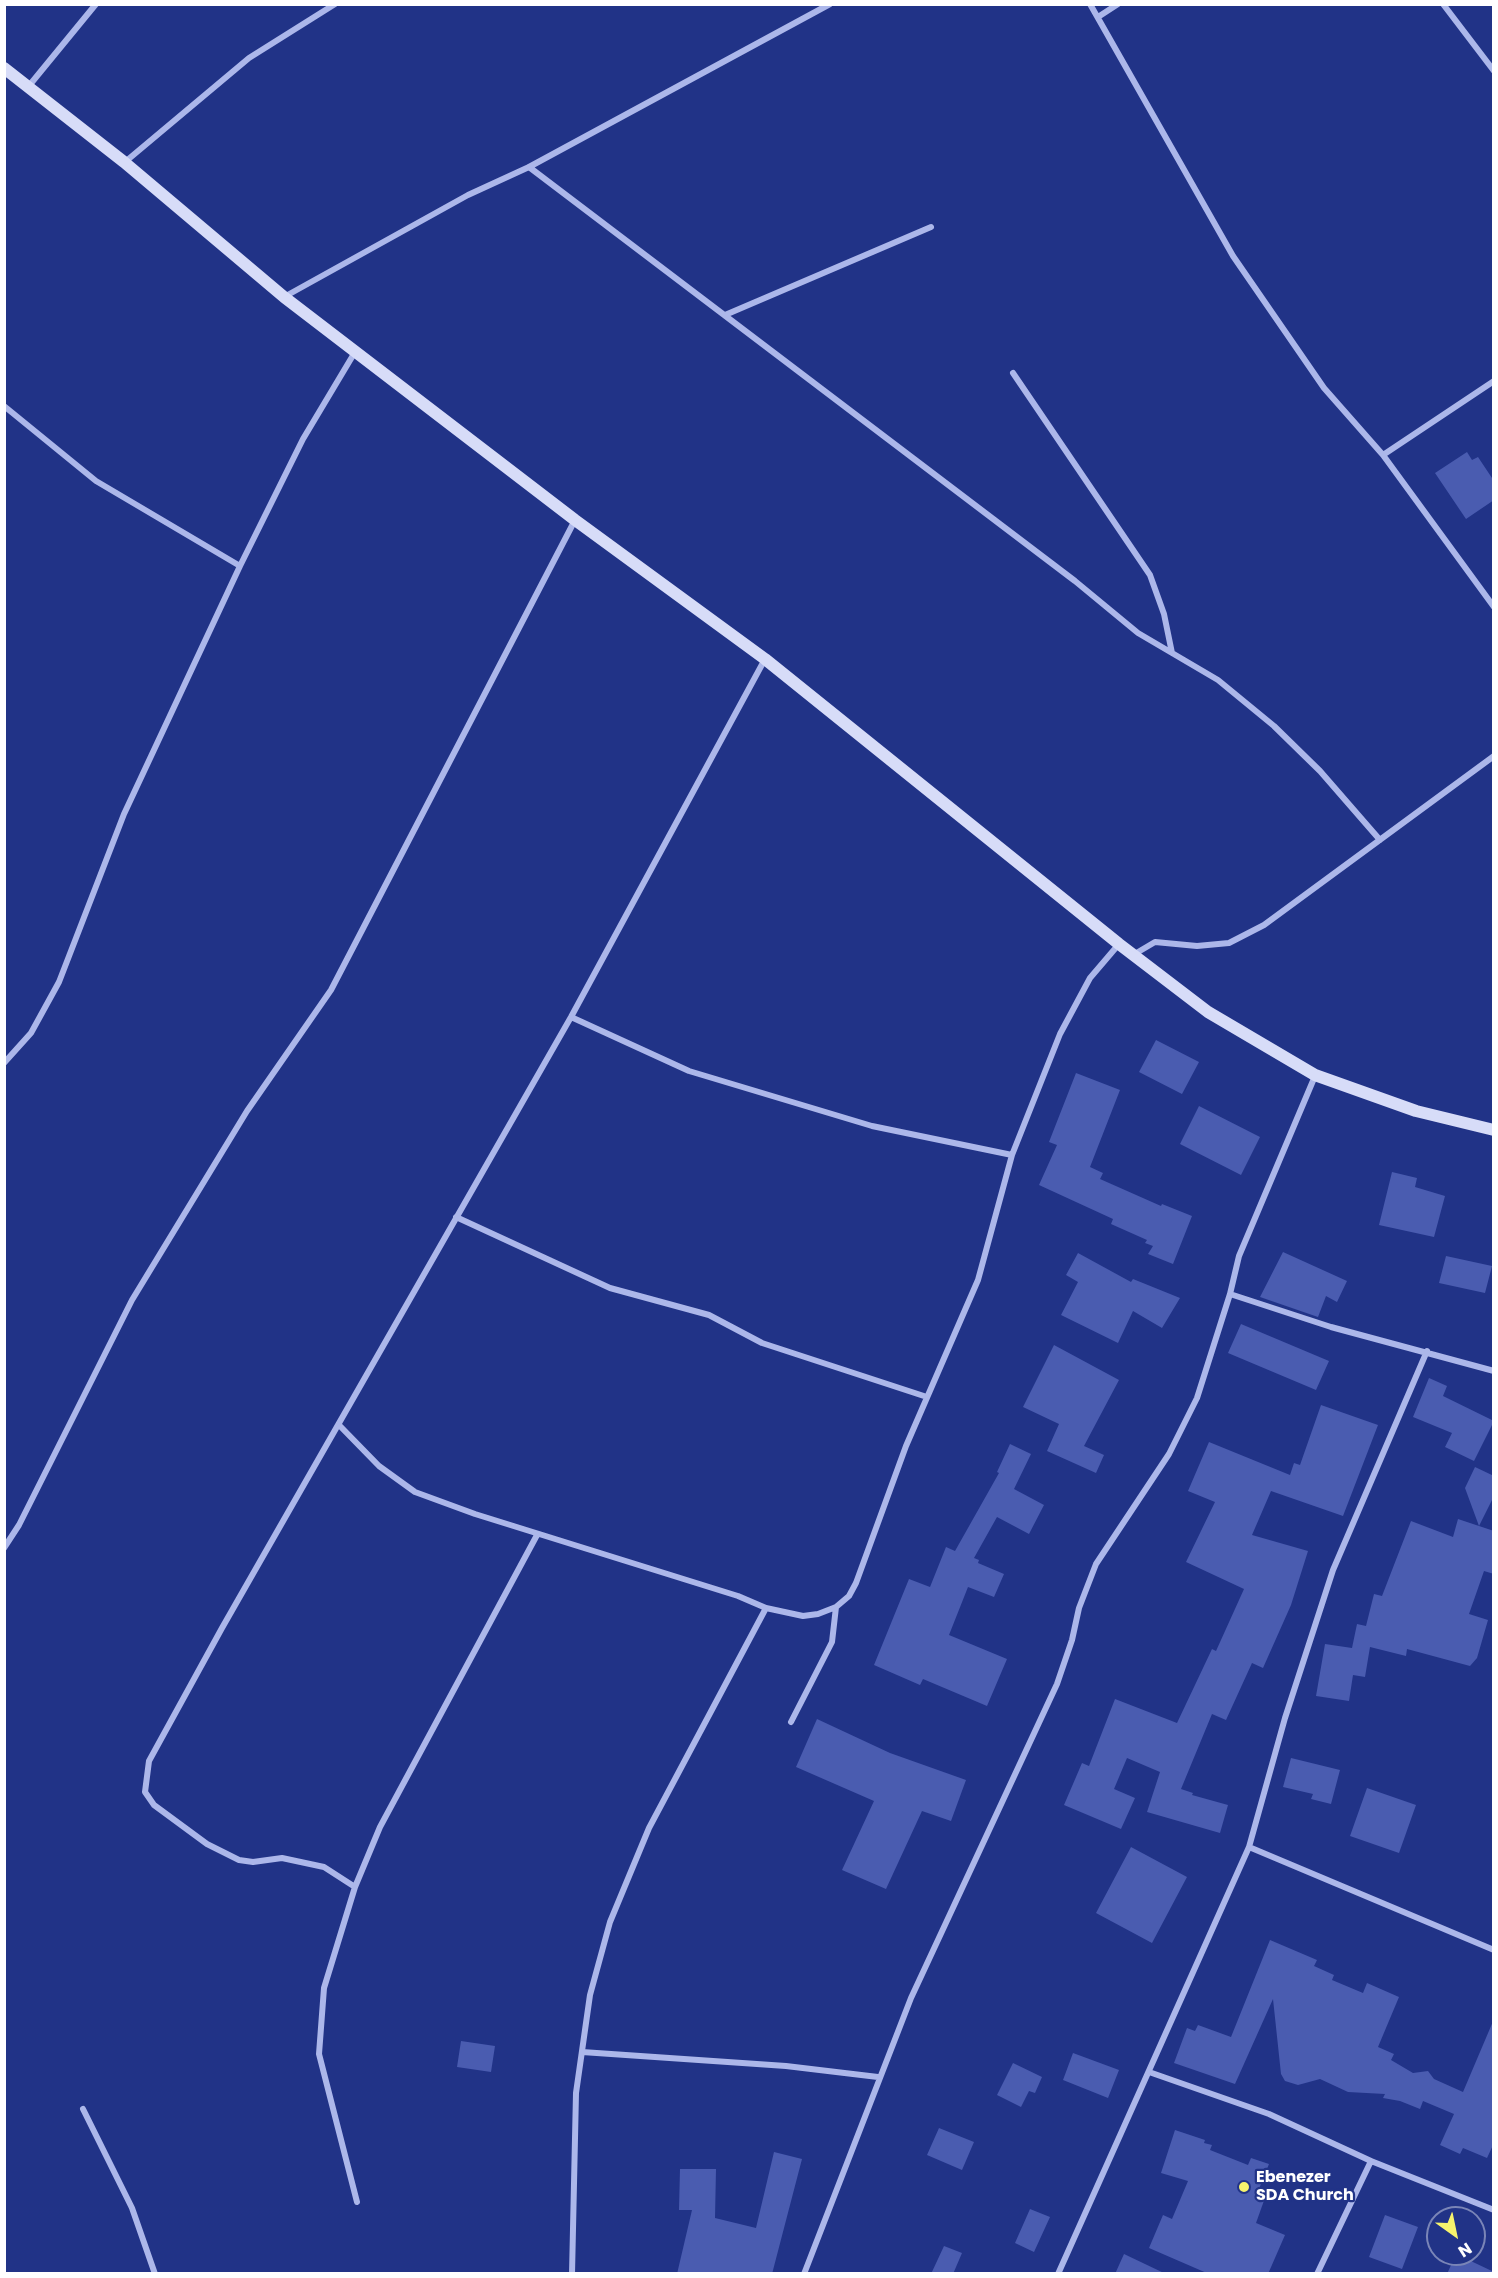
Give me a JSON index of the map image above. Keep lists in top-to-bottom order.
{
  "places": ["Ebenezer SDA Church"],
  "north": "bottom right"
}
